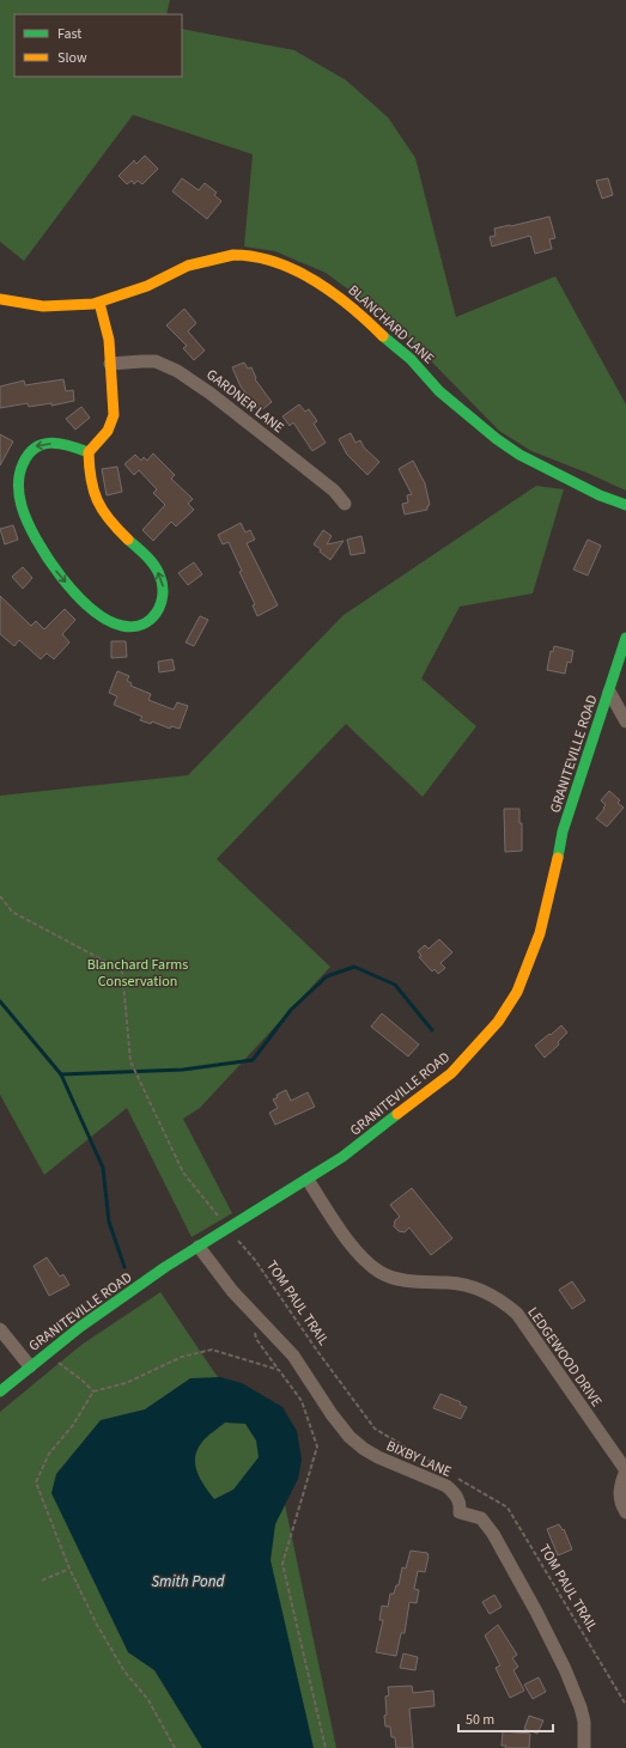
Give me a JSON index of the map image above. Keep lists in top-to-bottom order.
{
  "streets": {
    "street": [
      "BLANCHARD LANE",
      "GARDNER LANE",
      "GRANITEVILLE ROAD",
      "LEDGEWOOD DRIVE",
      "BIXBY LANE"
    ],
    "path": ["TOM PAUL TRAIL"]
  },
  "crossings": [
    ["GRANITEVILLE ROAD", "TOM PAUL TRAIL"],
    ["GRANITEVILLE ROAD", "LEDGEWOOD DRIVE"],
    ["GRANITEVILLE ROAD", "BIXBY LANE"]
  ],
  "water": ["Smith Pond"],
  "parks": ["Blanchard Farms Conservation"],
  "legend": ["Fast", "Slow"],
  "scale_bar": "50 m"
}
